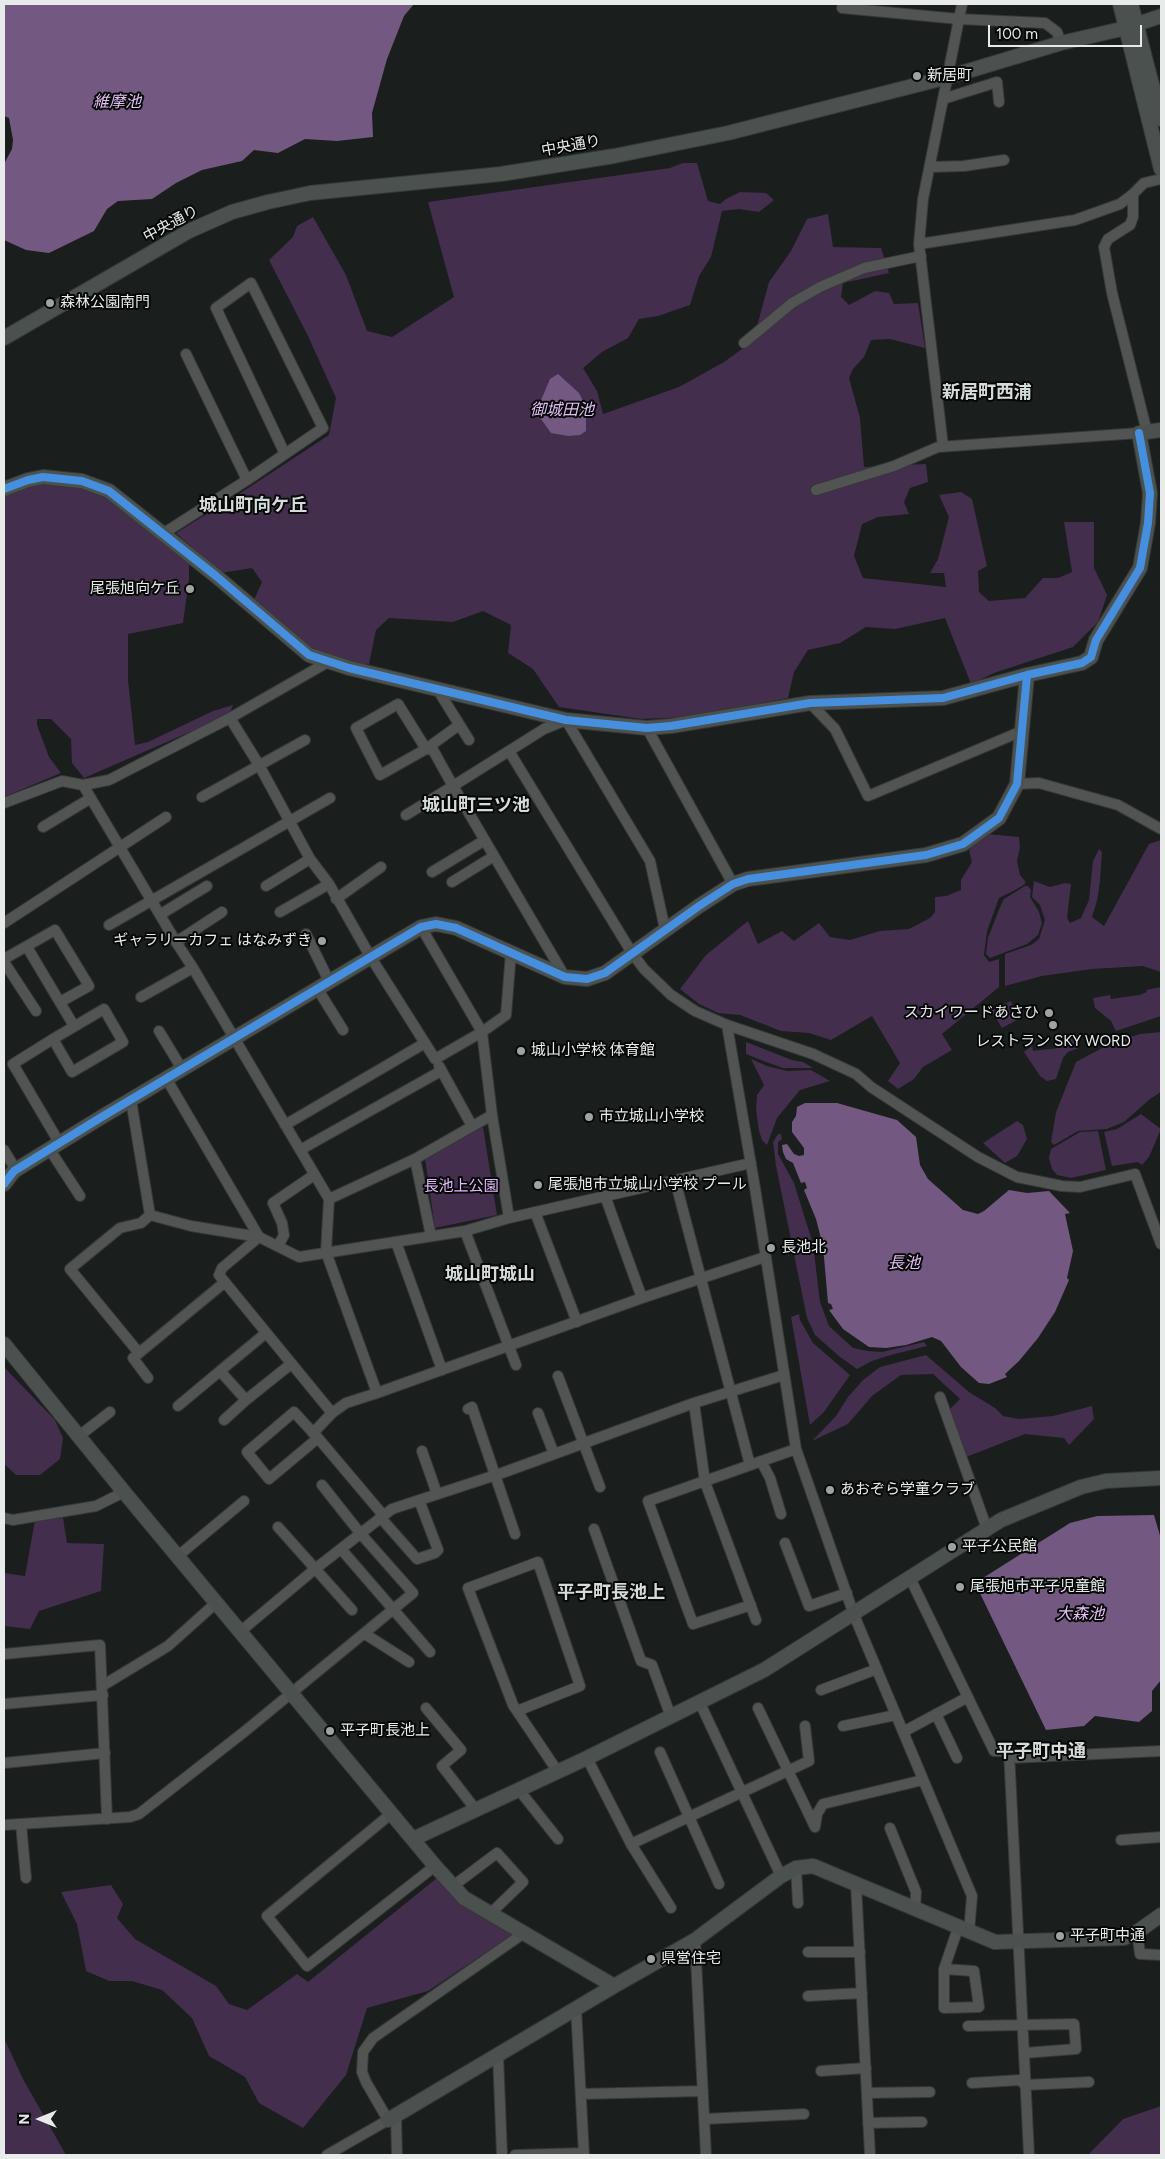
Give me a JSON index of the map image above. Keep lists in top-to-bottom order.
{
  "streets": {
    "street": ["中央通り"]
  },
  "districts": [
    "新居町西浦",
    "城山町向ケ丘",
    "城山町三ツ池",
    "城山町城山",
    "平子町長池上",
    "平子町中通"
  ],
  "water": [
    "維摩池",
    "御城田池",
    "長池",
    "大森池"
  ],
  "parks": ["長池上公園"],
  "places": [
    "新居町",
    "森林公園南門",
    "尾張旭向ケ丘",
    "ギャラリーカフェ はなみずき",
    "スカイワードあさひ",
    "レストラン SKY WORD",
    "城山小学校 体育館",
    "市立城山小学校",
    "尾張旭市立城山小学校 プール",
    "長池北",
    "あおぞら学童クラブ",
    "平子公民館",
    "尾張旭市平子児童館",
    "平子町長池上",
    "平子町中通",
    "県営住宅"
  ],
  "scale_bar": "100 m",
  "north": "left"
}
